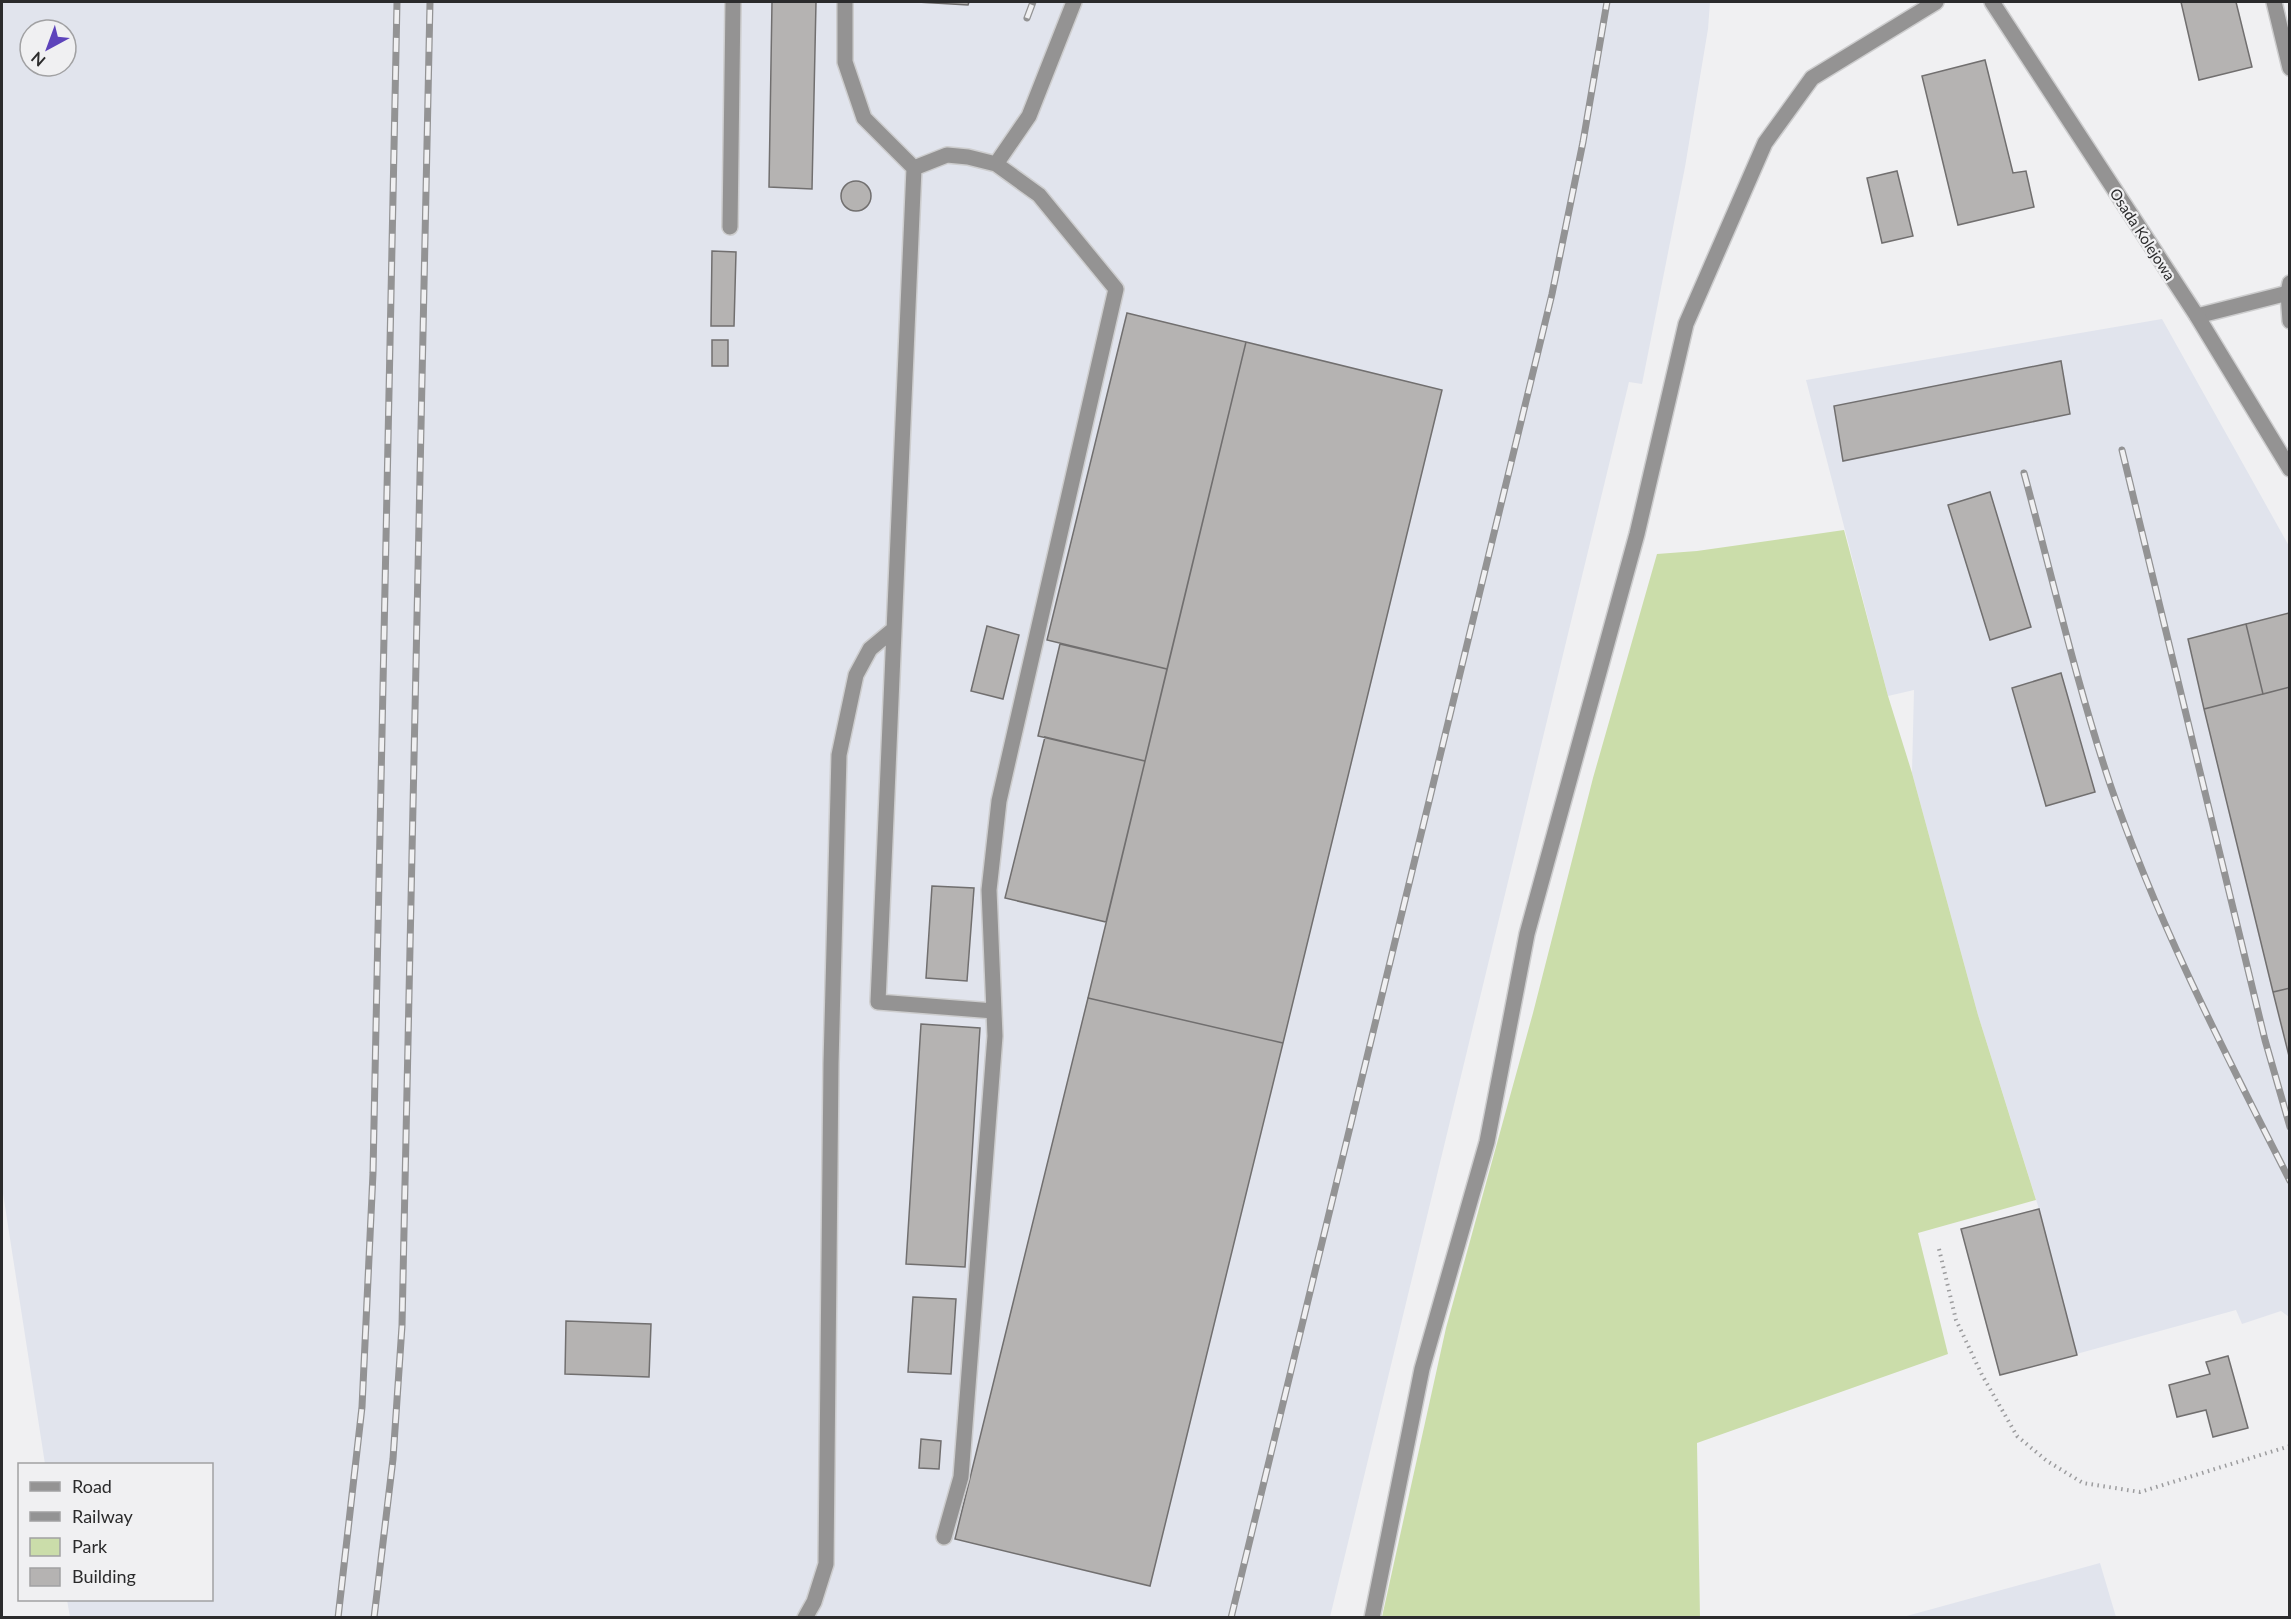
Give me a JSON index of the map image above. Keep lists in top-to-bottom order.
{
  "streets": {
    "street": ["Osada Kolejowa"]
  },
  "legend": [
    "Road",
    "Railway",
    "Park",
    "Building"
  ],
  "north": "bottom left"
}
